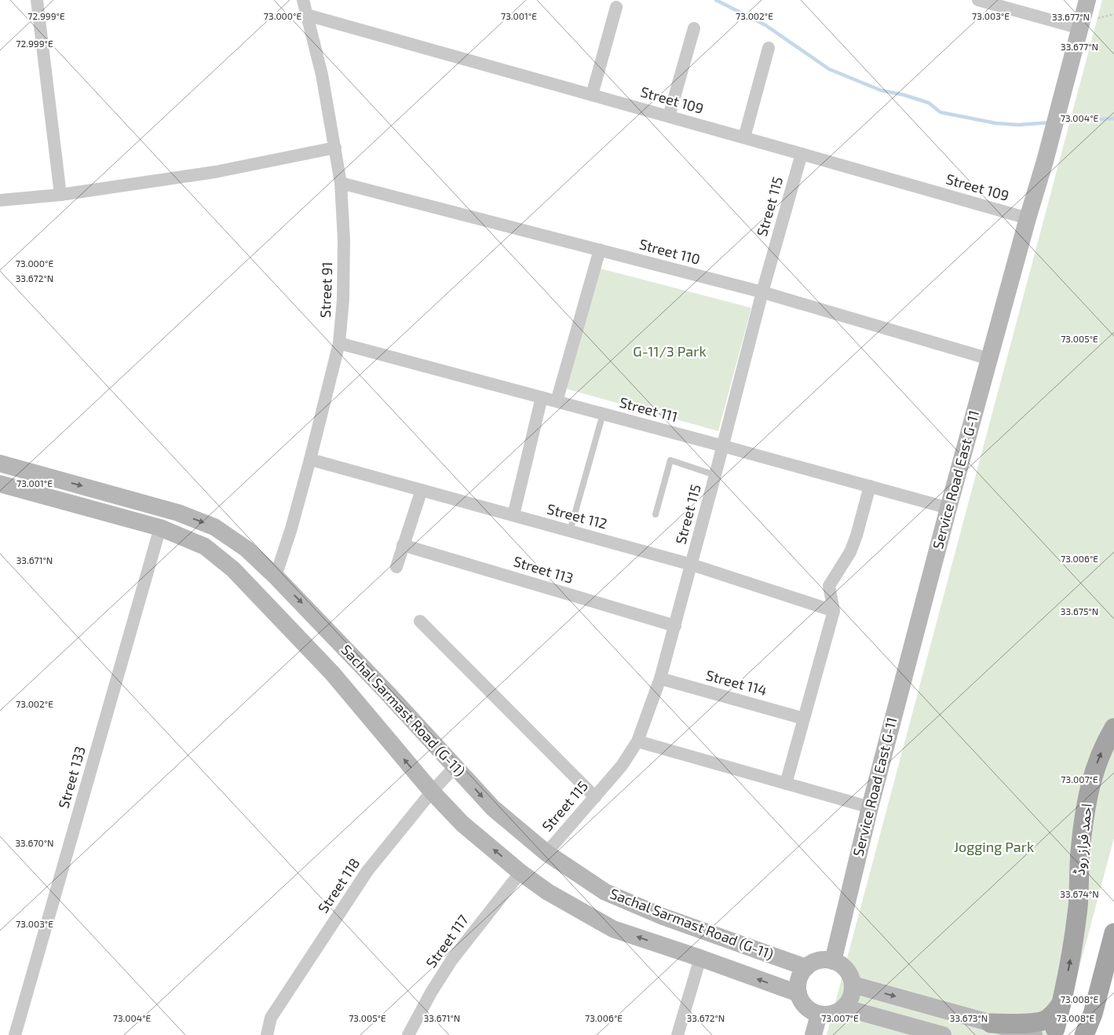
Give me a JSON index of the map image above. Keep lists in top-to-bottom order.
{
  "streets": {
    "main road": ["Service Road East G-11", "Sachal Sarmast Road (G-11)", "احمد فراز روڈ"],
    "street": [
      "Street 109",
      "Street 115",
      "Street 110",
      "Street 91",
      "Street 111",
      "Street 112",
      "Street 113",
      "Street 114",
      "Street 133",
      "Street 118",
      "Street 117"
    ]
  },
  "crossings": [
    ["Street 109", "Street 115"],
    ["Street 109", "Street 91"],
    ["Street 109", "Service Road East G-11"],
    ["Street 115", "Street 110"],
    ["Street 115", "Street 111"],
    ["Street 115", "Street 112"],
    ["Street 115", "Street 113"],
    ["Street 115", "Street 114"],
    ["Street 115", "Sachal Sarmast Road (G-11)"],
    ["Street 110", "Street 91"],
    ["Street 110", "Service Road East G-11"],
    ["Street 91", "Street 111"],
    ["Street 91", "Street 112"],
    ["Street 91", "Sachal Sarmast Road (G-11)"],
    ["Street 111", "Service Road East G-11"],
    ["Service Road East G-11", "Sachal Sarmast Road (G-11)"],
    ["Sachal Sarmast Road (G-11)", "Street 133"],
    ["Sachal Sarmast Road (G-11)", "Street 118"],
    ["Sachal Sarmast Road (G-11)", "Street 117"]
  ],
  "one_way": ["احمد فراز روڈ"],
  "parks": ["G-11/3 Park", "Jogging Park"],
  "coordinates": [
    "72.999°E",
    "73.000°E",
    "73.001°E",
    "73.002°E",
    "73.003°E",
    "33.677°N",
    "73.004°E",
    "33.672°N",
    "73.005°E",
    "73.006°E",
    "33.671°N",
    "33.675°N",
    "73.007°E",
    "33.670°N",
    "33.674°N",
    "73.008°E",
    "33.673°N"
  ]
}
